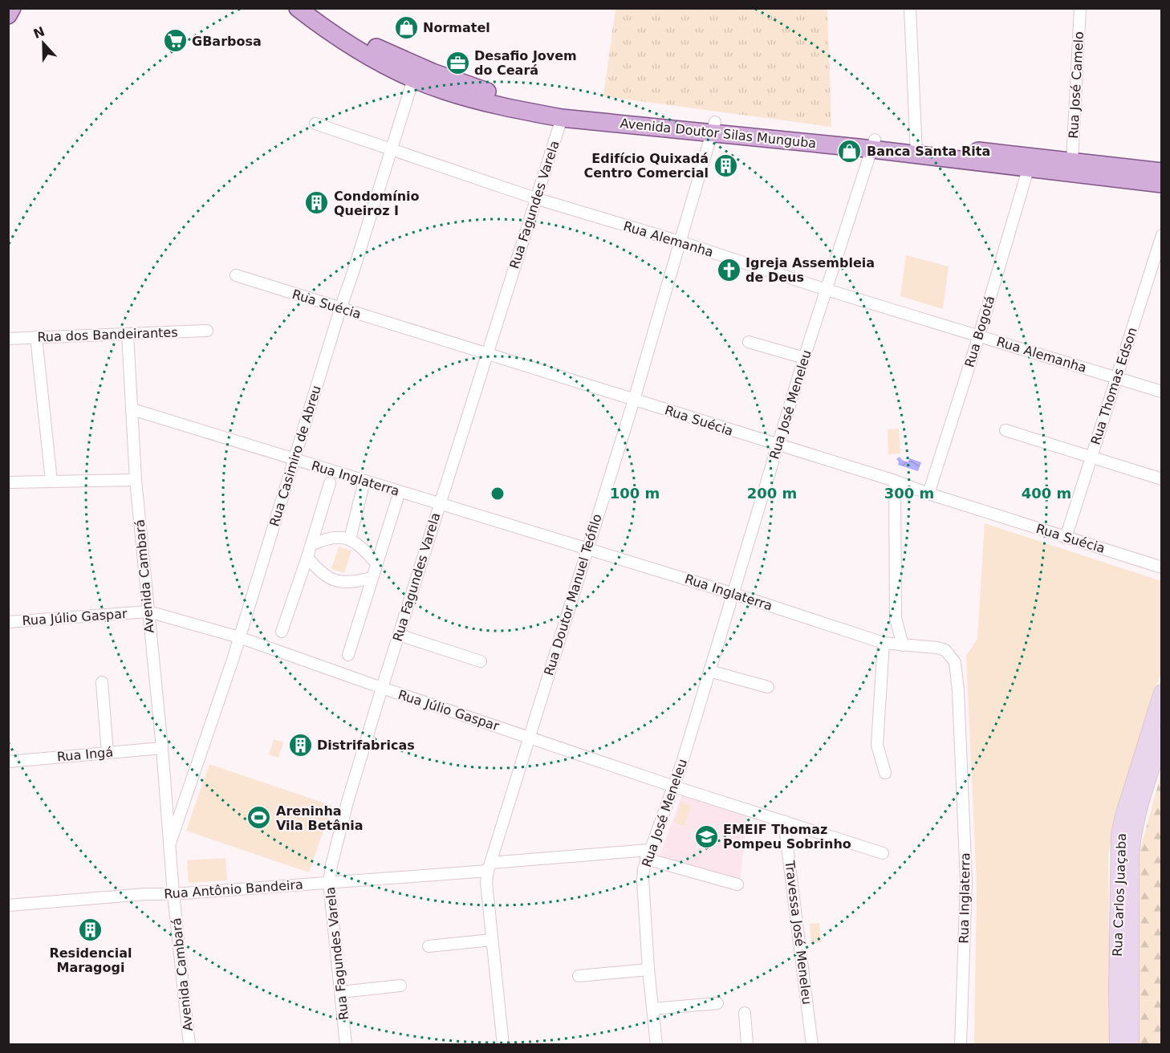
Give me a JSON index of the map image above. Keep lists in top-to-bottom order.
{
  "streets": {
    "main road": ["Avenida Doutor Silas Munguba"],
    "street": [
      "Rua José Camelo",
      "Rua Fagundes Varela",
      "Rua Alemanha",
      "Rua Suécia",
      "Rua Bogotá",
      "Rua dos Bandeirantes",
      "Rua Thomas Edson",
      "Rua José Meneleu",
      "Rua Casimiro de Abreu",
      "Rua Inglaterra",
      "Avenida Cambará",
      "Rua Doutor Manuel Teófilo",
      "Rua Júlio Gaspar",
      "Rua Ingá",
      "Rua Antônio Bandeira",
      "Rua Carlos Juaçaba",
      "Travessa José Meneleu"
    ]
  },
  "crossings": [
    ["Rua José Camelo", "Avenida Doutor Silas Munguba"],
    ["Avenida Doutor Silas Munguba", "Rua Fagundes Varela"],
    ["Avenida Doutor Silas Munguba", "Rua Bogotá"],
    ["Avenida Doutor Silas Munguba", "Rua José Meneleu"],
    ["Avenida Doutor Silas Munguba", "Rua Casimiro de Abreu"],
    ["Avenida Doutor Silas Munguba", "Rua Doutor Manuel Teófilo"],
    ["Rua Fagundes Varela", "Rua Alemanha"],
    ["Rua Fagundes Varela", "Rua Suécia"],
    ["Rua Fagundes Varela", "Rua Inglaterra"],
    ["Rua Fagundes Varela", "Rua Júlio Gaspar"],
    ["Rua Fagundes Varela", "Rua Antônio Bandeira"],
    ["Rua Alemanha", "Rua Bogotá"],
    ["Rua Alemanha", "Rua Thomas Edson"],
    ["Rua Alemanha", "Rua José Meneleu"],
    ["Rua Alemanha", "Rua Casimiro de Abreu"],
    ["Rua Alemanha", "Rua Doutor Manuel Teófilo"],
    ["Rua Suécia", "Rua Bogotá"],
    ["Rua Suécia", "Rua Thomas Edson"],
    ["Rua Suécia", "Rua José Meneleu"],
    ["Rua Suécia", "Rua Casimiro de Abreu"],
    ["Rua Suécia", "Rua Doutor Manuel Teófilo"],
    ["Rua dos Bandeirantes", "Avenida Cambará"],
    ["Rua José Meneleu", "Rua Inglaterra"],
    ["Rua José Meneleu", "Rua Júlio Gaspar"],
    ["Rua José Meneleu", "Rua Antônio Bandeira"],
    ["Rua Casimiro de Abreu", "Rua Inglaterra"],
    ["Rua Casimiro de Abreu", "Avenida Cambará"],
    ["Rua Casimiro de Abreu", "Rua Júlio Gaspar"],
    ["Rua Inglaterra", "Avenida Cambará"],
    ["Rua Inglaterra", "Rua Doutor Manuel Teófilo"],
    ["Avenida Cambará", "Rua Júlio Gaspar"],
    ["Avenida Cambará", "Rua Ingá"],
    ["Avenida Cambará", "Rua Antônio Bandeira"],
    ["Rua Doutor Manuel Teófilo", "Rua Júlio Gaspar"],
    ["Rua Doutor Manuel Teófilo", "Rua Antônio Bandeira"],
    ["Rua Júlio Gaspar", "Travessa José Meneleu"]
  ],
  "places": {
    "shop": ["Normatel", "Banca Santa Rita"],
    "supermarket": ["GBarbosa"],
    "office": ["Desafio Jovem do Ceará"],
    "building": [
      "Edifício Quixadá Centro Comercial",
      "Condomínio Queiroz I",
      "Distrifabricas",
      "Residencial Maragogi"
    ],
    "church": ["Igreja Assembleia de Deus"],
    "sports": ["Areninha Vila Betânia"],
    "school or university": ["EMEIF Thomaz Pompeu Sobrinho"]
  },
  "north": "top",
  "rings": [
    "100 m",
    "200 m",
    "300 m",
    "400 m"
  ]
}
